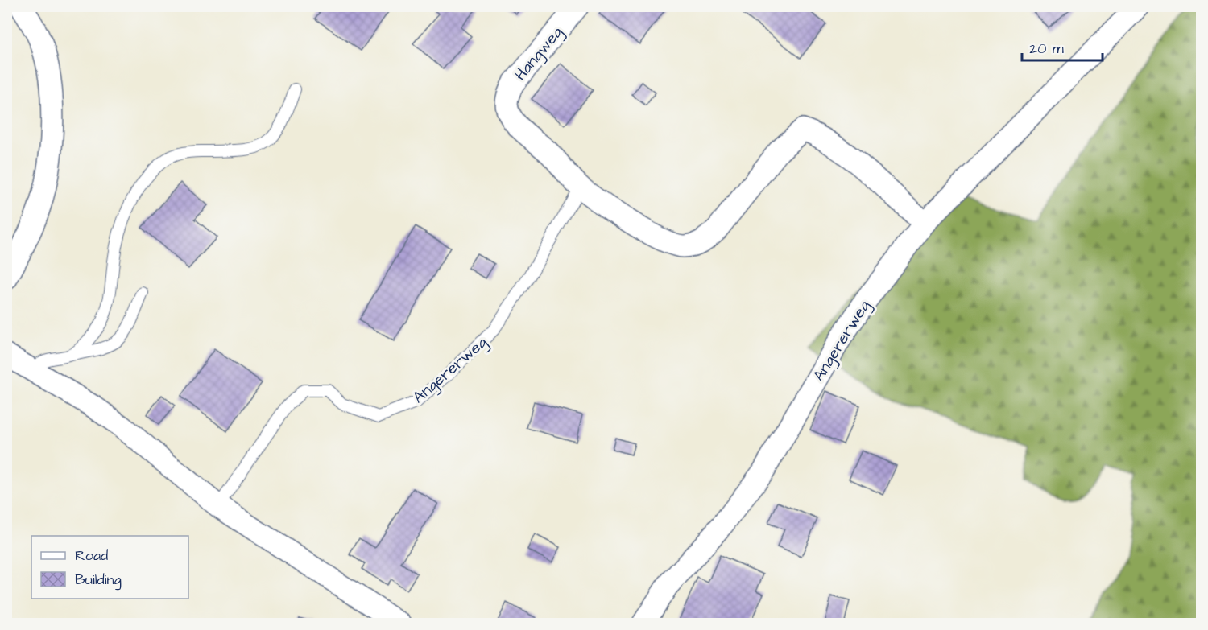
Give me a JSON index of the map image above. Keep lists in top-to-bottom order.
{
  "streets": {
    "street": ["Hangweg", "Angererweg"]
  },
  "crossings": [
    ["Hangweg", "Angererweg"]
  ],
  "legend": ["Road", "Building"],
  "scale_bar": "20 m"
}
